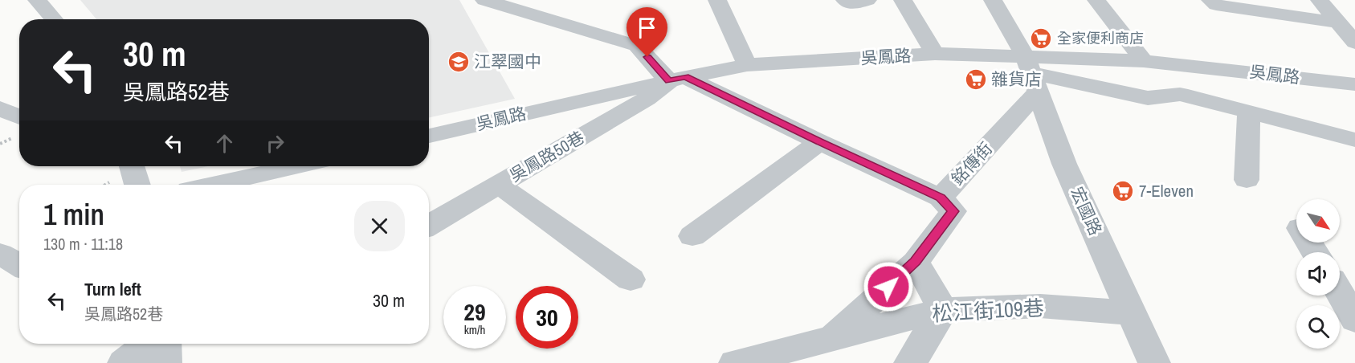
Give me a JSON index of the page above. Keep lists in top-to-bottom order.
{
  "streets": {
    "street": [
      "吳鳳路",
      "吳鳳路50巷",
      "銘傳街",
      "宏國路",
      "松江街109巷"
    ]
  },
  "crossings": [
    ["吳鳳路", "吳鳳路50巷"],
    ["吳鳳路", "銘傳街"],
    ["吳鳳路", "宏國路"],
    ["銘傳街", "宏國路"],
    ["銘傳街", "松江街109巷"],
    ["宏國路", "松江街109巷"]
  ],
  "places": {
    "supermarket": ["全家便利商店", "雜貨店", "7-Eleven"],
    "school or university": ["江翠國中"]
  },
  "north": "bottom right",
  "page": {
    "turn": ["30 m", "吳鳳路52巷"],
    "heading": ["1 min", "130 m · 11:18"],
    "list": [
      {
        "name": "Turn left",
        "note": "吳鳳路52巷",
        "value": "30 m"
      }
    ],
    "speed": "29 km/h",
    "limit": "30"
  }
}
